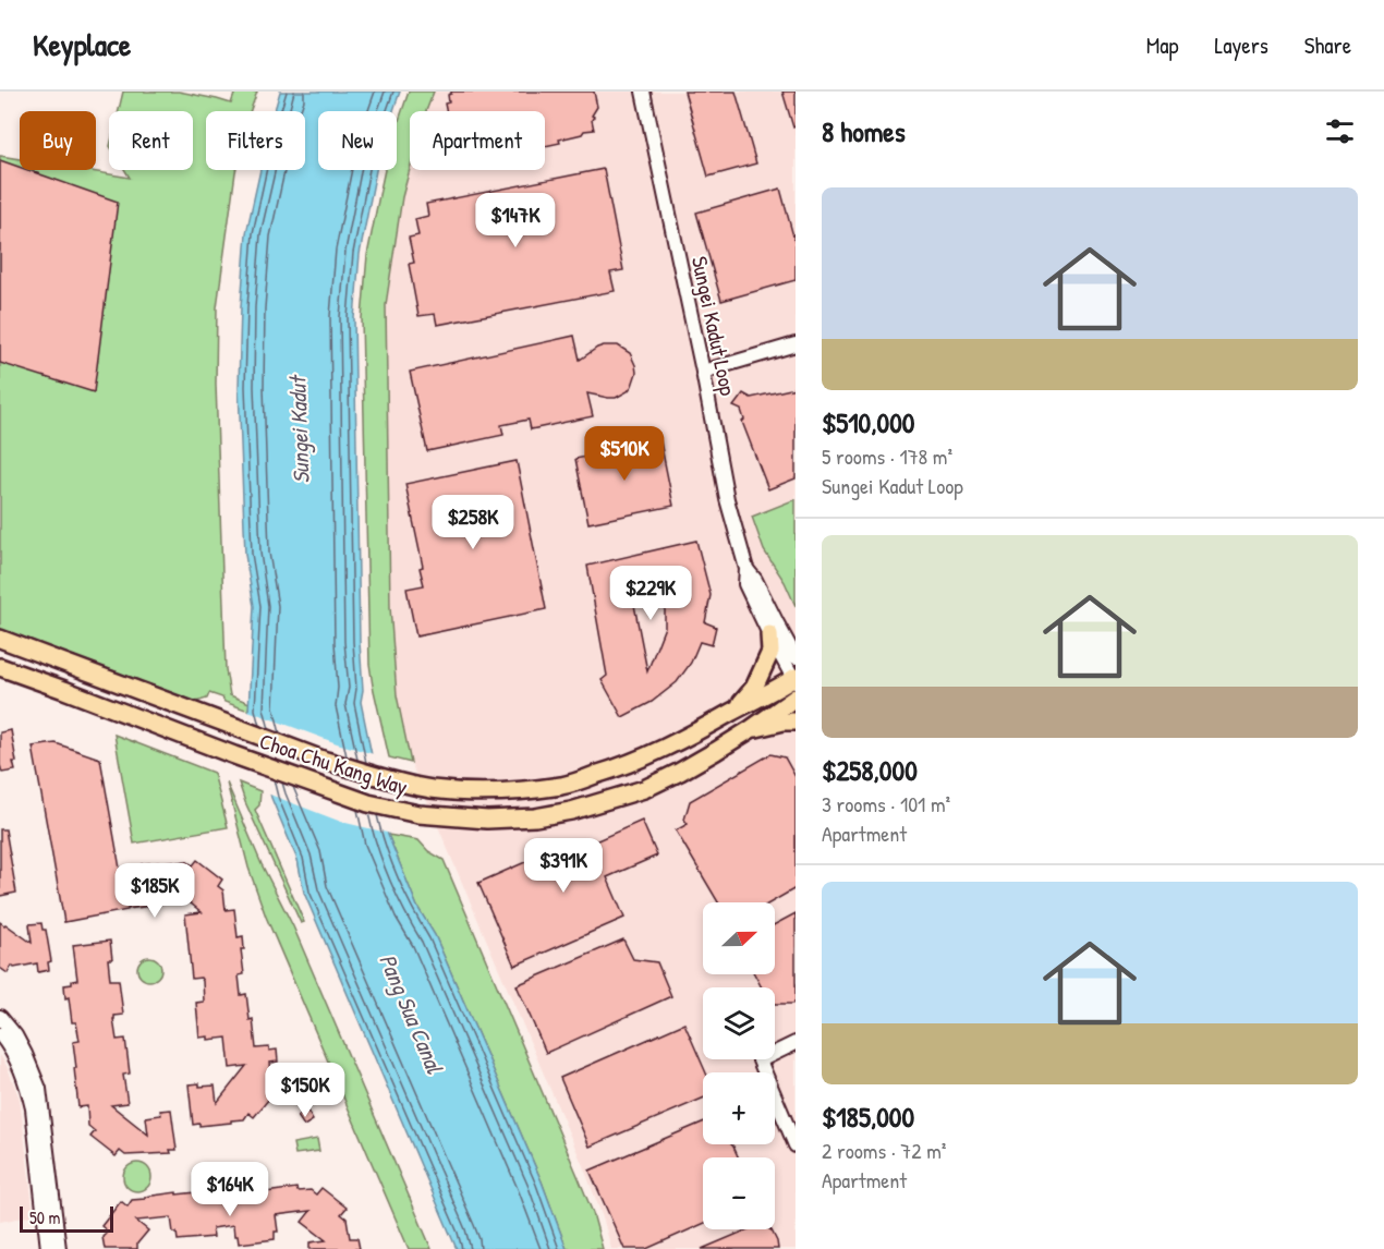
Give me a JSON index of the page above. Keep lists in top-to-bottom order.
{
  "streets": {
    "main road": ["Choa Chu Kang Way"],
    "street": ["Sungei Kadut Loop"]
  },
  "crossings": [
    ["Sungei Kadut Loop", "Choa Chu Kang Way"]
  ],
  "water": ["Sungei Kadut", "Pang Sua Canal"],
  "scale_bar": "50 m",
  "north": "right",
  "page": {
    "header": "Keyplace",
    "nav": ["Map", "Layers", "Share"],
    "heading": "8 homes",
    "chip": [
      "Buy",
      "Rent",
      "Filters",
      "New",
      "Apartment"
    ],
    "list": [
      {
        "name": "$510,000",
        "note": "5 rooms · 178 m² · Sungei Kadut Loop"
      },
      {
        "name": "$258,000",
        "note": "3 rooms · 101 m² · Apartment"
      },
      {
        "name": "$185,000",
        "note": "2 rooms · 72 m² · Apartment"
      }
    ],
    "price": [
      "$147K",
      "$510K",
      "$258K",
      "$229K",
      "$391K",
      "$185K",
      "$150K",
      "$164K"
    ],
    "map_buttons": ["+", "−"],
    "scale": "50 m"
  }
}
